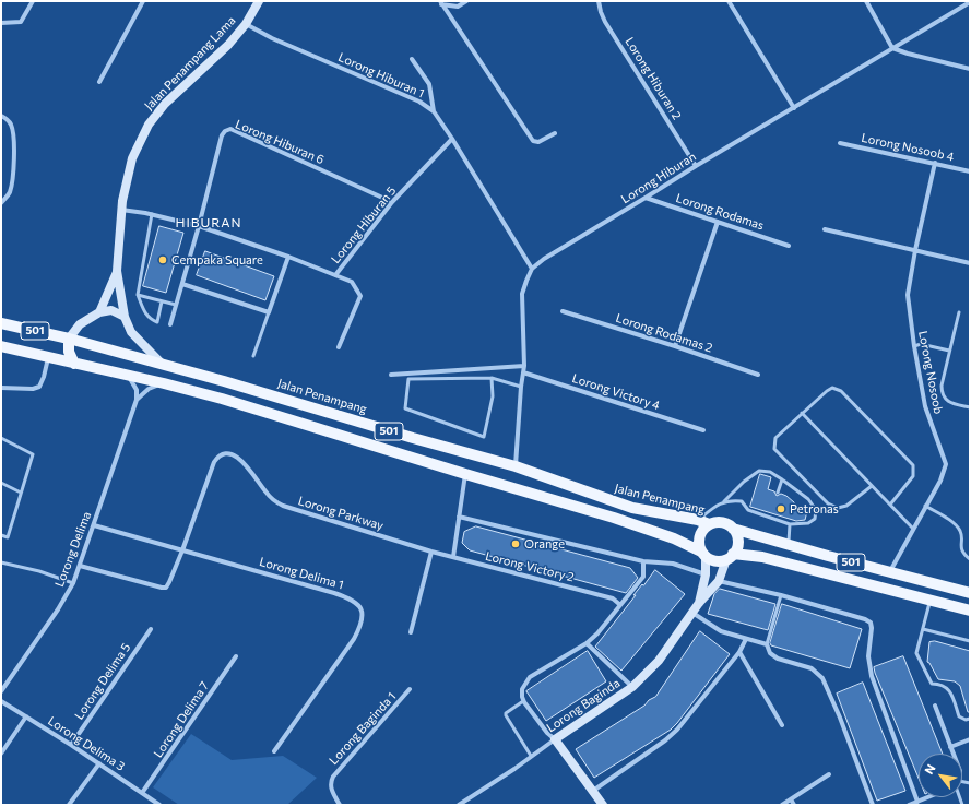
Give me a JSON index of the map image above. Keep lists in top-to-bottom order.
{
  "streets": {
    "main road": [
      "Jalan Penampang Lama",
      "501",
      "Jalan Penampang",
      "Lorong Baginda"
    ],
    "street": [
      "Lorong Hiburan 1",
      "Lorong Hiburan 2",
      "Lorong Hiburan 6",
      "Lorong Nosoob 4",
      "Lorong Hiburan",
      "Lorong Rodamas",
      "Lorong Hiburan 5",
      "Lorong Rodamas 2",
      "Lorong Nosoob",
      "Lorong Victory 4",
      "Lorong Parkway",
      "Lorong Delima",
      "Lorong Victory 2",
      "Lorong Delima 1",
      "Lorong Delima 5",
      "Lorong Delima 7",
      "Lorong Baginda 1",
      "Lorong Delima 3"
    ]
  },
  "crossings": [
    ["Jalan Penampang Lama", "Lorong Hiburan 1"],
    ["Jalan Penampang Lama", "Lorong Hiburan 5"],
    ["Jalan Penampang Lama", "Jalan Penampang"],
    ["Lorong Hiburan 1", "Lorong Hiburan"],
    ["Lorong Hiburan 1", "Lorong Hiburan 5"],
    ["Lorong Hiburan 2", "Lorong Hiburan"],
    ["Lorong Hiburan 6", "Lorong Hiburan 5"],
    ["Lorong Nosoob 4", "Lorong Nosoob"],
    ["Lorong Hiburan", "Lorong Rodamas"],
    ["501", "Lorong Nosoob"],
    ["501", "Jalan Penampang"],
    ["501", "Lorong Baginda"],
    ["Jalan Penampang", "Lorong Baginda"],
    ["Lorong Parkway", "Lorong Victory 2"],
    ["Lorong Parkway", "Lorong Delima 1"],
    ["Lorong Delima", "Lorong Delima 1"],
    ["Lorong Delima 5", "Lorong Delima 3"],
    ["Lorong Delima 7", "Lorong Delima 3"]
  ],
  "districts": ["HIBURAN"],
  "places": ["Cempaka Square", "Petronas", "Orange"],
  "north": "top left"
}
